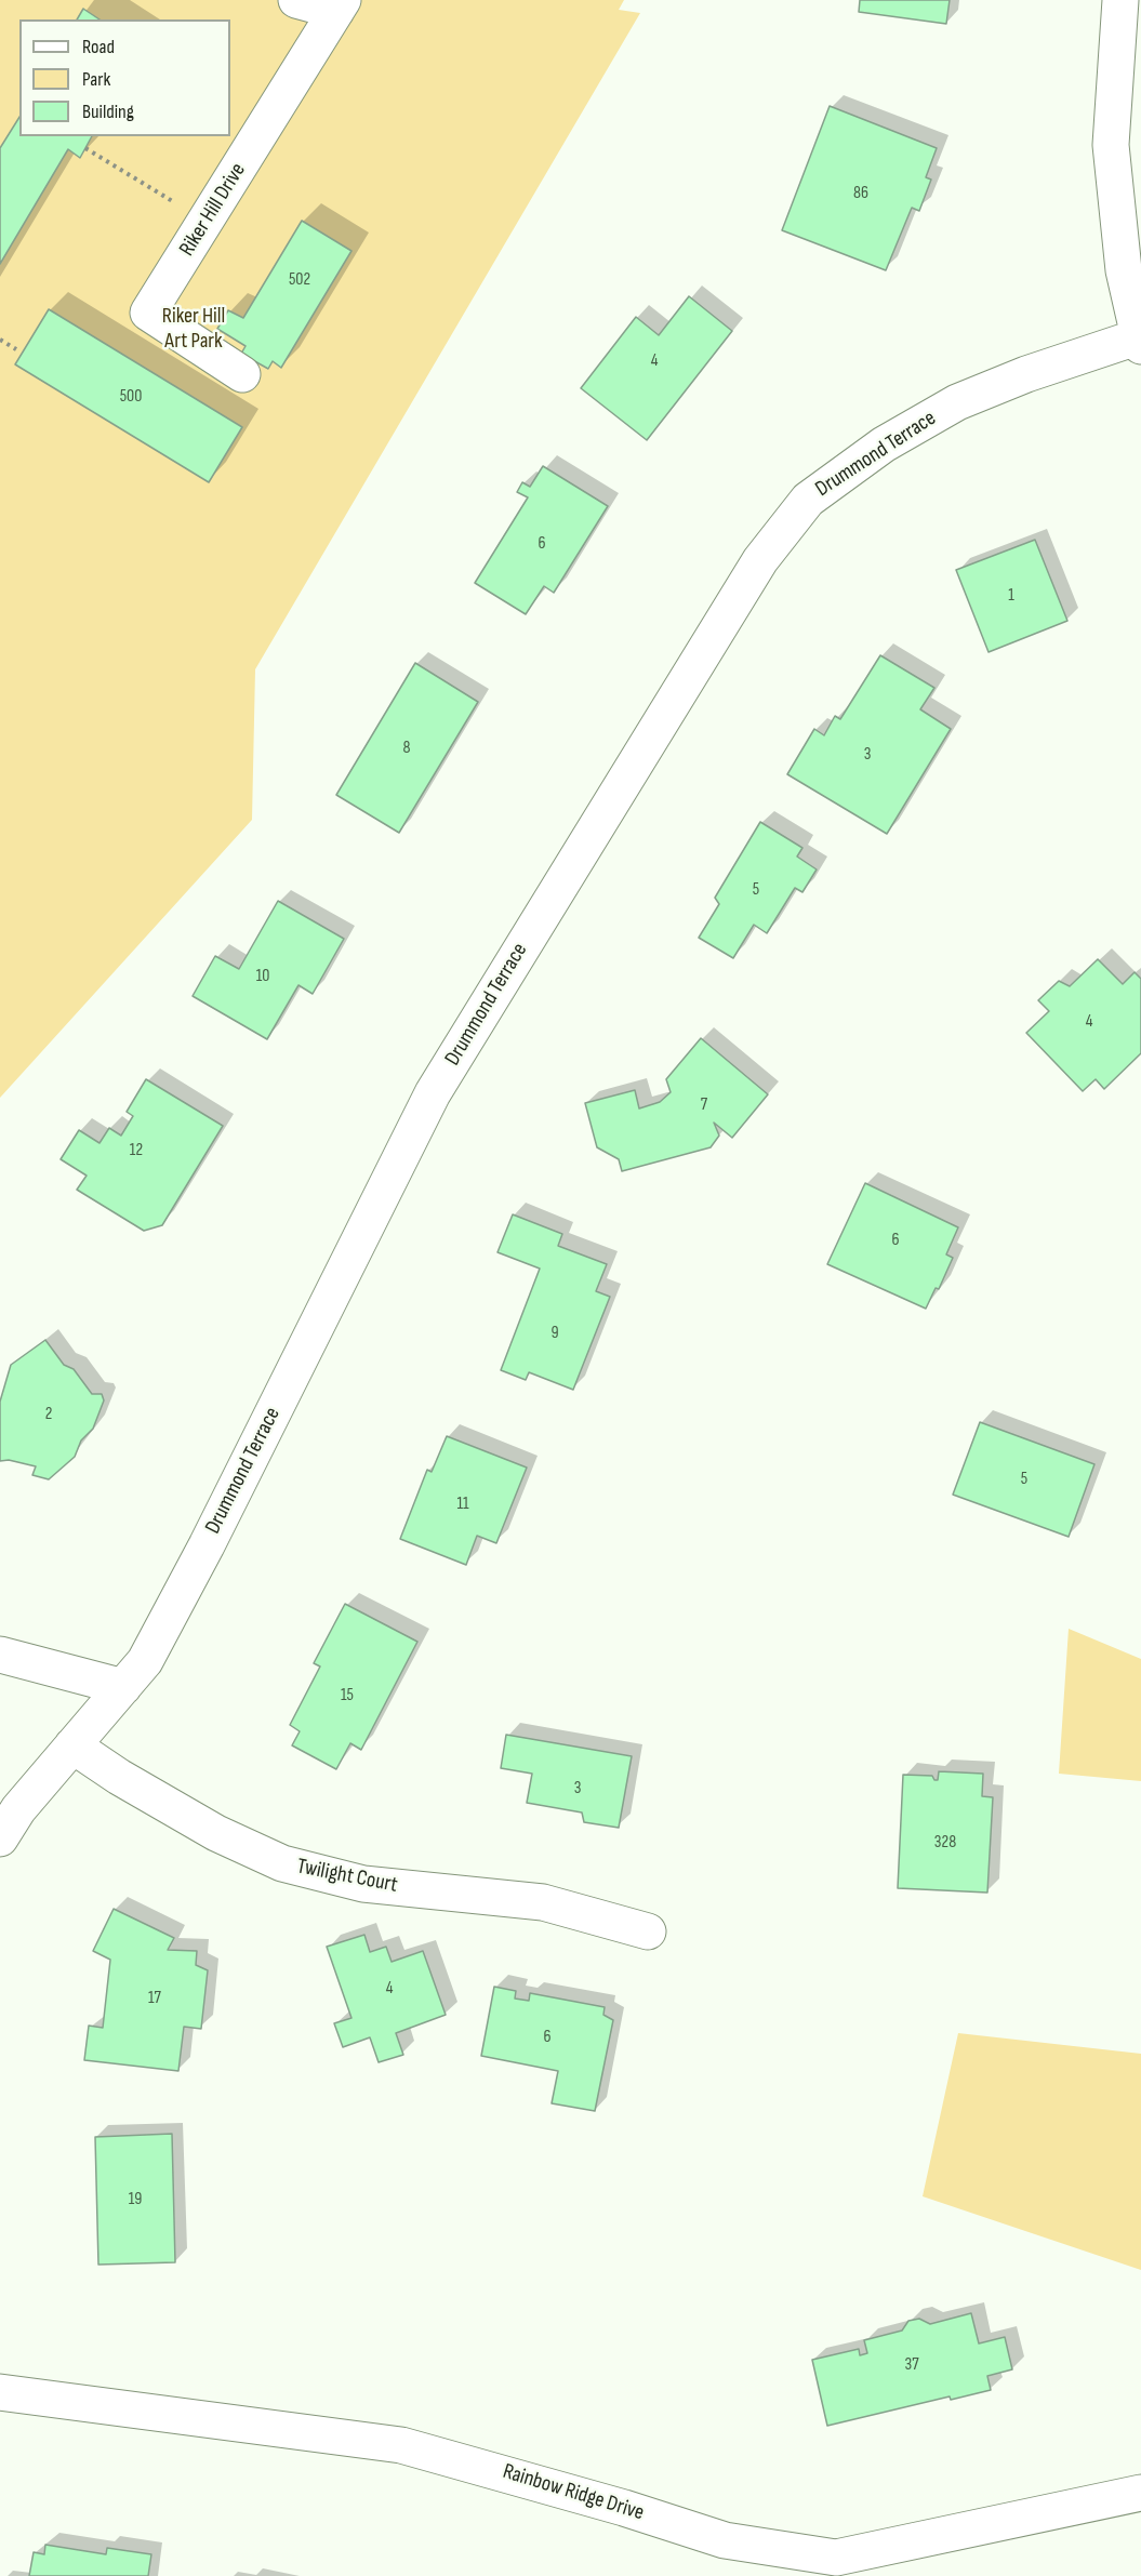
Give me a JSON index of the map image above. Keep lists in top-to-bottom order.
{
  "streets": {
    "street": [
      "Riker Hill Drive",
      "Drummond Terrace",
      "Twilight Court",
      "Rainbow Ridge Drive"
    ]
  },
  "crossings": [
    ["Drummond Terrace", "Twilight Court"]
  ],
  "parks": ["Riker Hill Art Park"],
  "house_numbers": [
    "86",
    "502",
    "4",
    "500",
    "6",
    "1",
    "8",
    "3",
    "5",
    "10",
    "4",
    "7",
    "12",
    "6",
    "9",
    "2",
    "5",
    "11",
    "15",
    "3",
    "328",
    "4",
    "17",
    "6",
    "19",
    "37"
  ],
  "legend": ["Road", "Park", "Building"]
}
